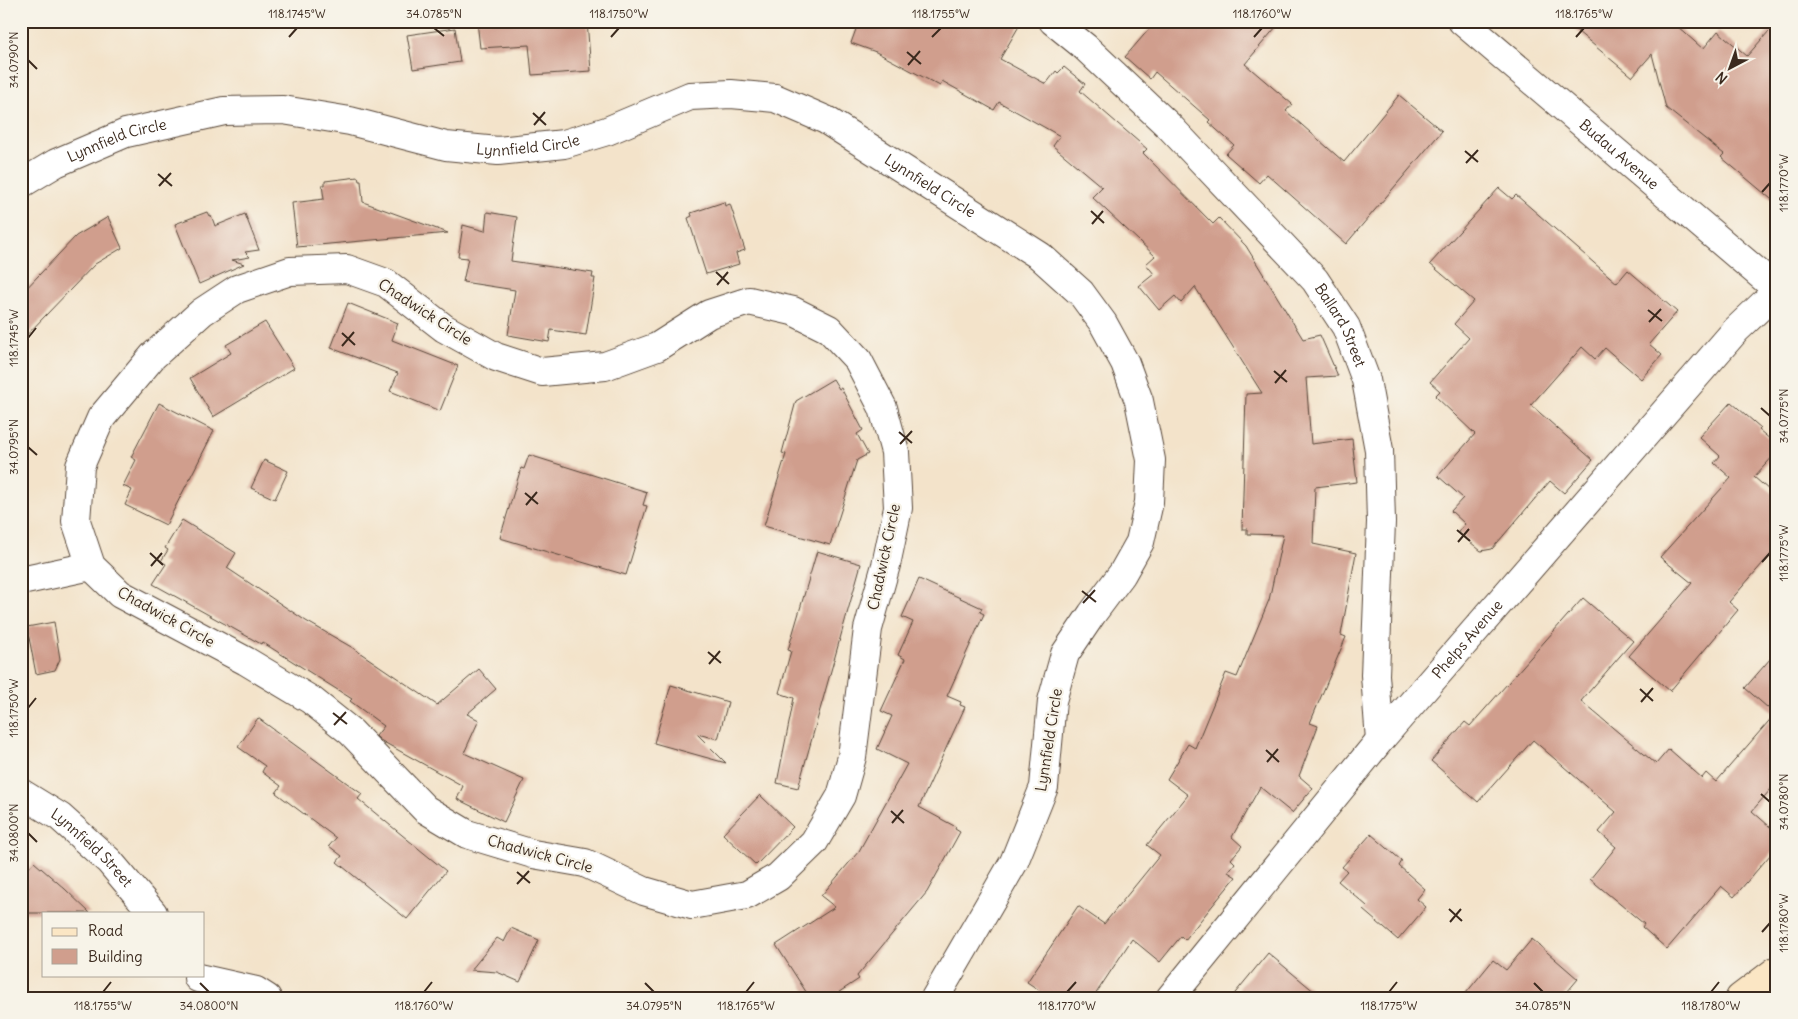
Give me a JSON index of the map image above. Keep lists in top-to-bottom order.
{
  "streets": {
    "street": [
      "Lynnfield Circle",
      "Budau Avenue",
      "Chadwick Circle",
      "Ballard Street",
      "Phelps Avenue",
      "Lynnfield Street"
    ]
  },
  "crossings": [
    ["Budau Avenue", "Phelps Avenue"],
    ["Ballard Street", "Phelps Avenue"]
  ],
  "legend": ["Road", "Building"],
  "north": "bottom left",
  "coordinates": [
    "118.1745°W",
    "34.0785°N",
    "118.1750°W",
    "118.1755°W",
    "118.1760°W",
    "118.1765°W",
    "34.0790°N",
    "118.1770°W",
    "34.0775°N",
    "34.0795°N",
    "118.1775°W",
    "34.0780°N",
    "34.0800°N",
    "118.1780°W"
  ]
}
